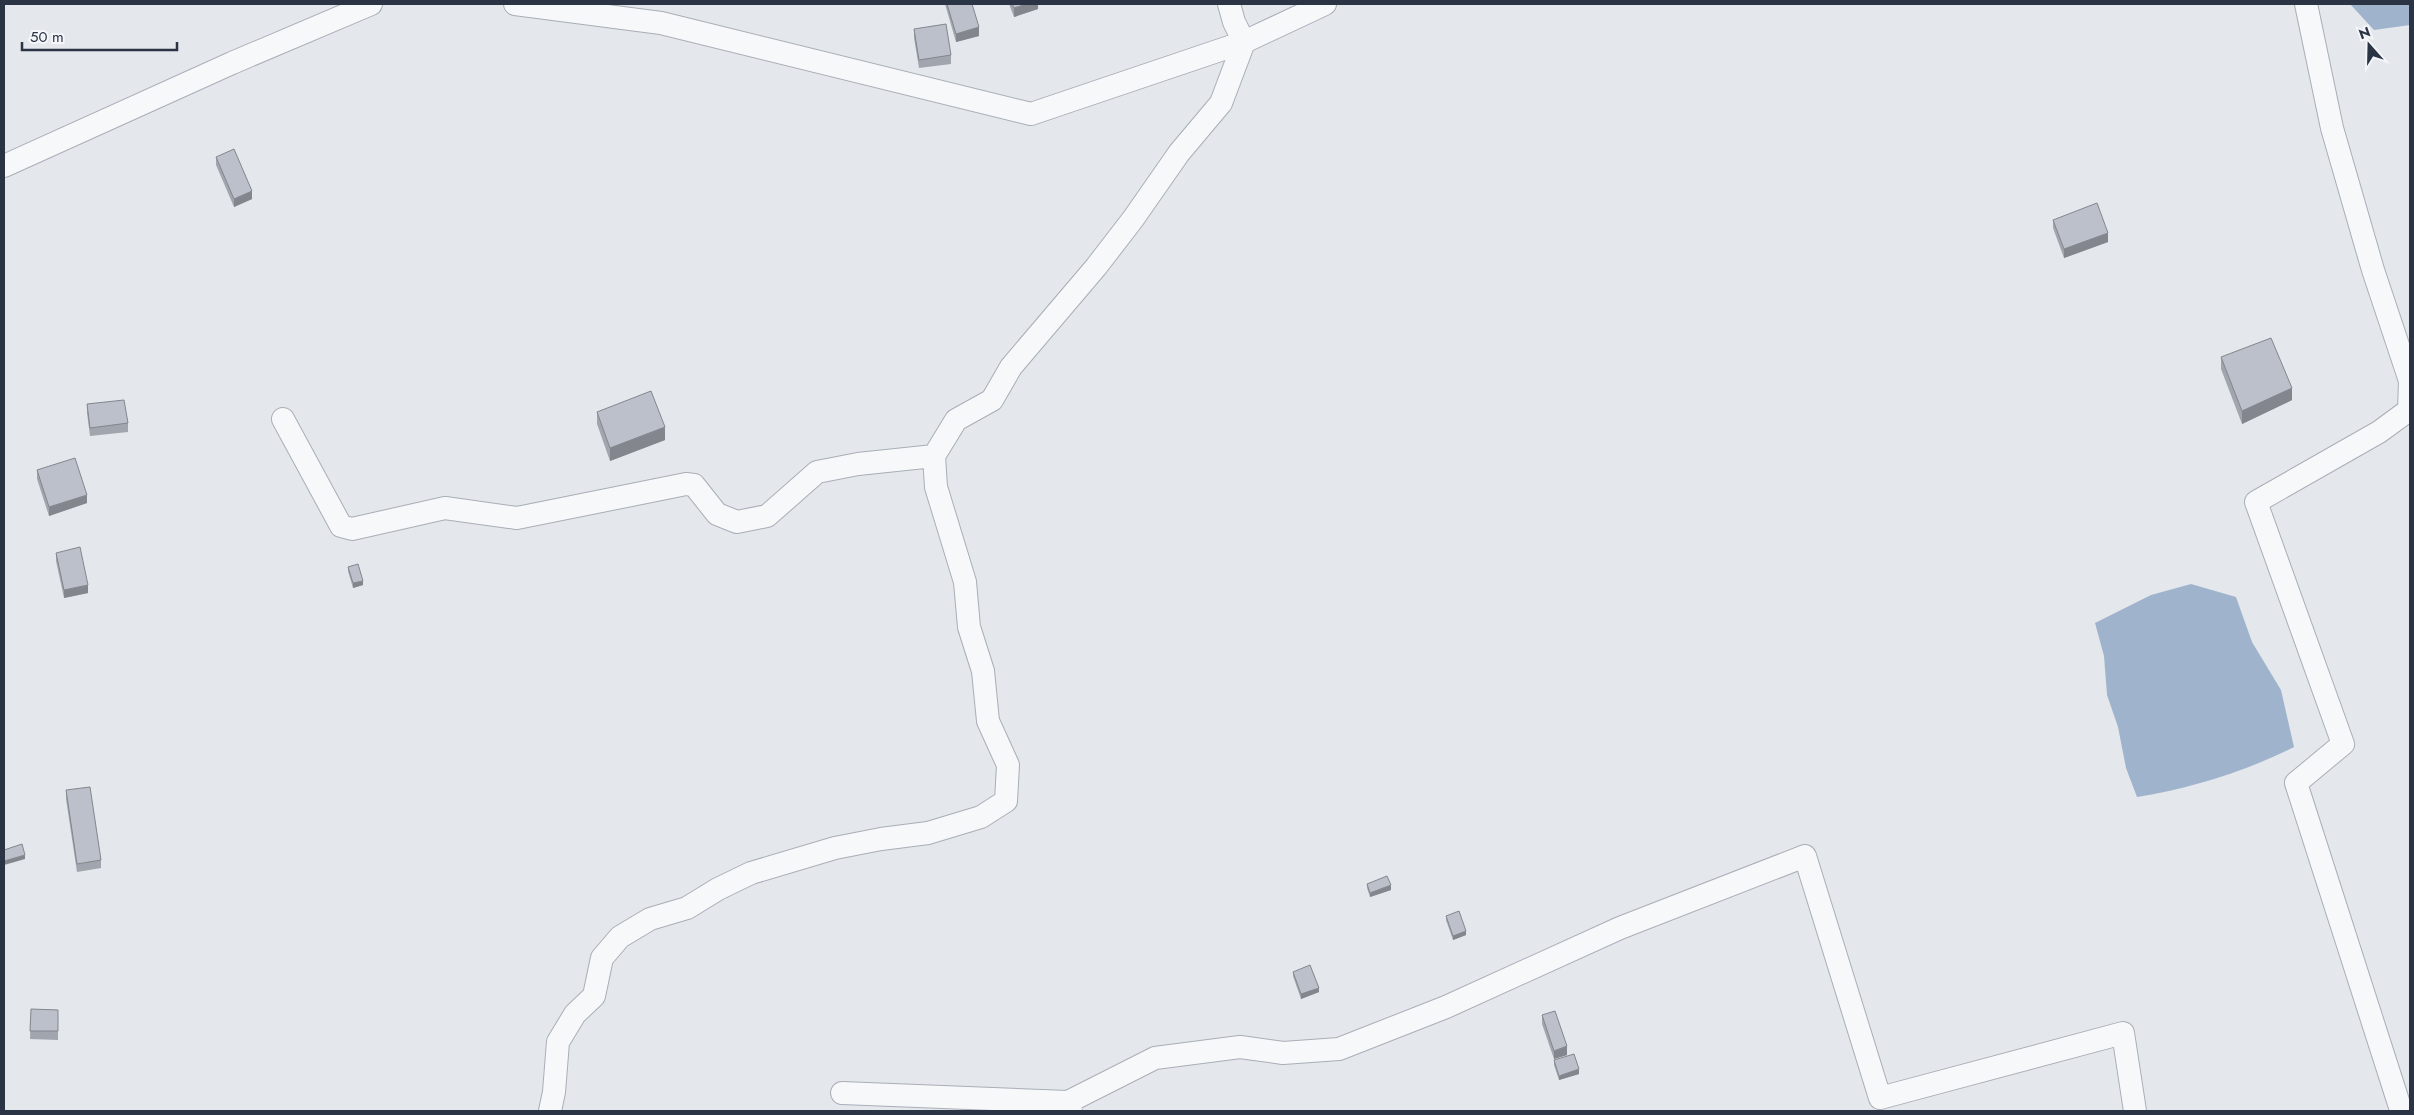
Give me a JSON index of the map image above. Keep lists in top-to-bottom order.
{
  "scale_bar": "50 m",
  "north": "top"
}
